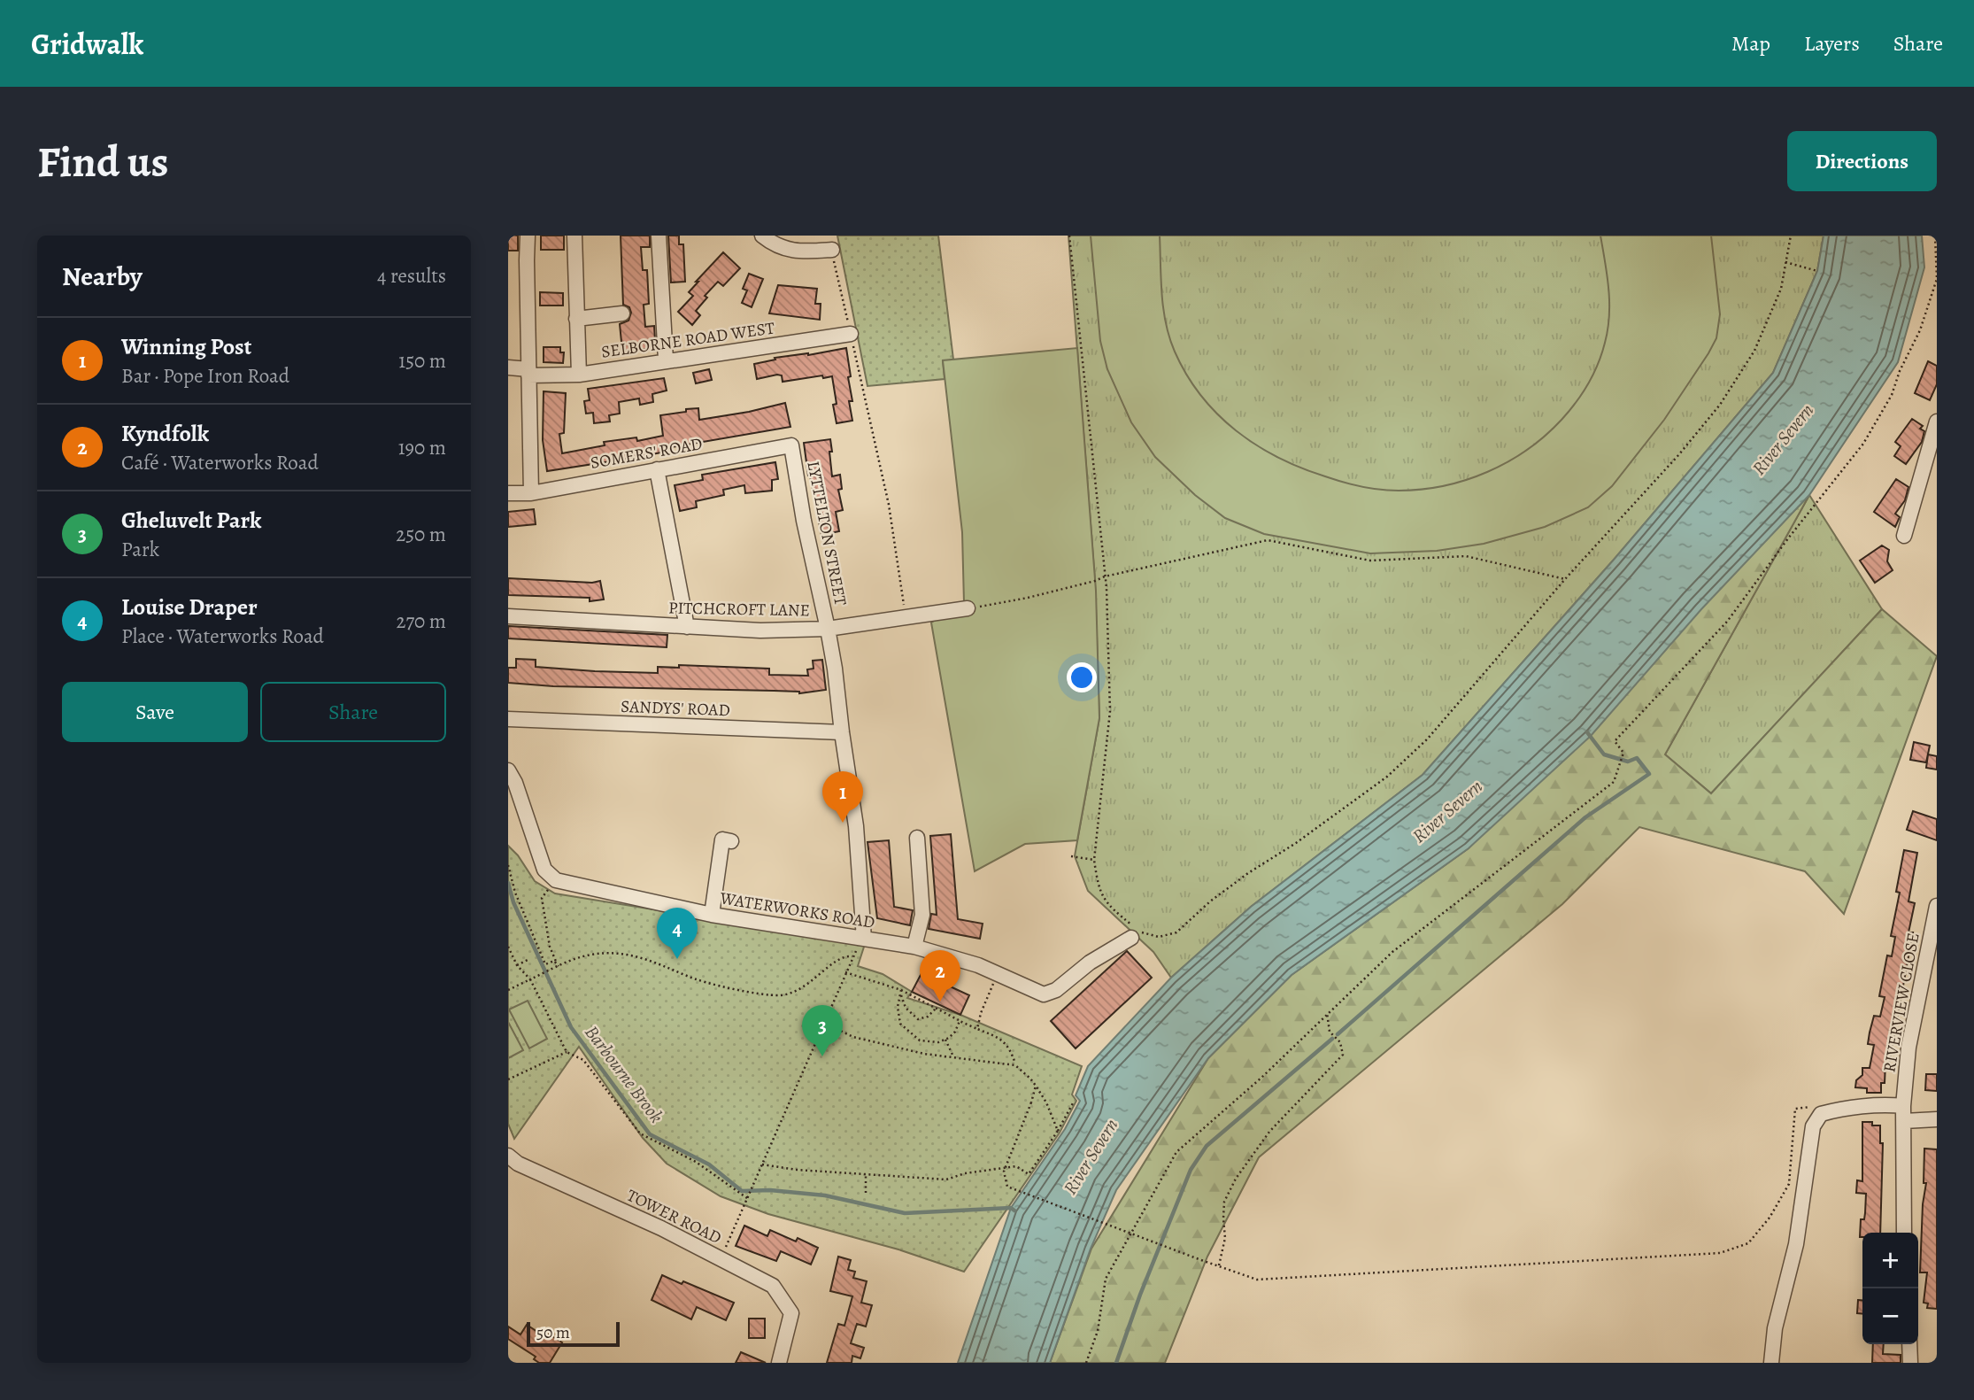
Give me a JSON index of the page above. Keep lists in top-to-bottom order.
{
  "streets": {
    "street": [
      "SELBORNE ROAD WEST",
      "SOMERS' ROAD",
      "LYTTELTON STREET",
      "PITCHCROFT LANE",
      "SANDYS' ROAD",
      "WATERWORKS ROAD",
      "RIVERVIEW CLOSE",
      "TOWER ROAD"
    ]
  },
  "crossings": [
    ["SOMERS' ROAD", "LYTTELTON STREET"],
    ["LYTTELTON STREET", "PITCHCROFT LANE"],
    ["LYTTELTON STREET", "SANDYS' ROAD"],
    ["LYTTELTON STREET", "WATERWORKS ROAD"]
  ],
  "water": ["River Severn", "Barbourne Brook"],
  "scale_bar": "50 m",
  "page": {
    "header": "Gridwalk",
    "nav": ["Map", "Layers", "Share"],
    "buttons": [
      "Directions",
      ["Save", "Share"]
    ],
    "title": "Find us",
    "heading": ["Nearby", "4 results"],
    "list": [
      {
        "mark": "1",
        "name": "Winning Post",
        "note": "Bar · Pope Iron Road",
        "value": "150 m"
      },
      {
        "mark": "2",
        "name": "Kyndfolk",
        "note": "Café · Waterworks Road",
        "value": "190 m"
      },
      {
        "mark": "3",
        "name": "Gheluvelt Park",
        "note": "Park",
        "value": "250 m"
      },
      {
        "mark": "4",
        "name": "Louise Draper",
        "note": "Place · Waterworks Road",
        "value": "270 m"
      }
    ],
    "pins": [
      "1",
      "4",
      "2",
      "3"
    ],
    "map_buttons": ["+", "−"],
    "scale": "50 m"
  }
}
